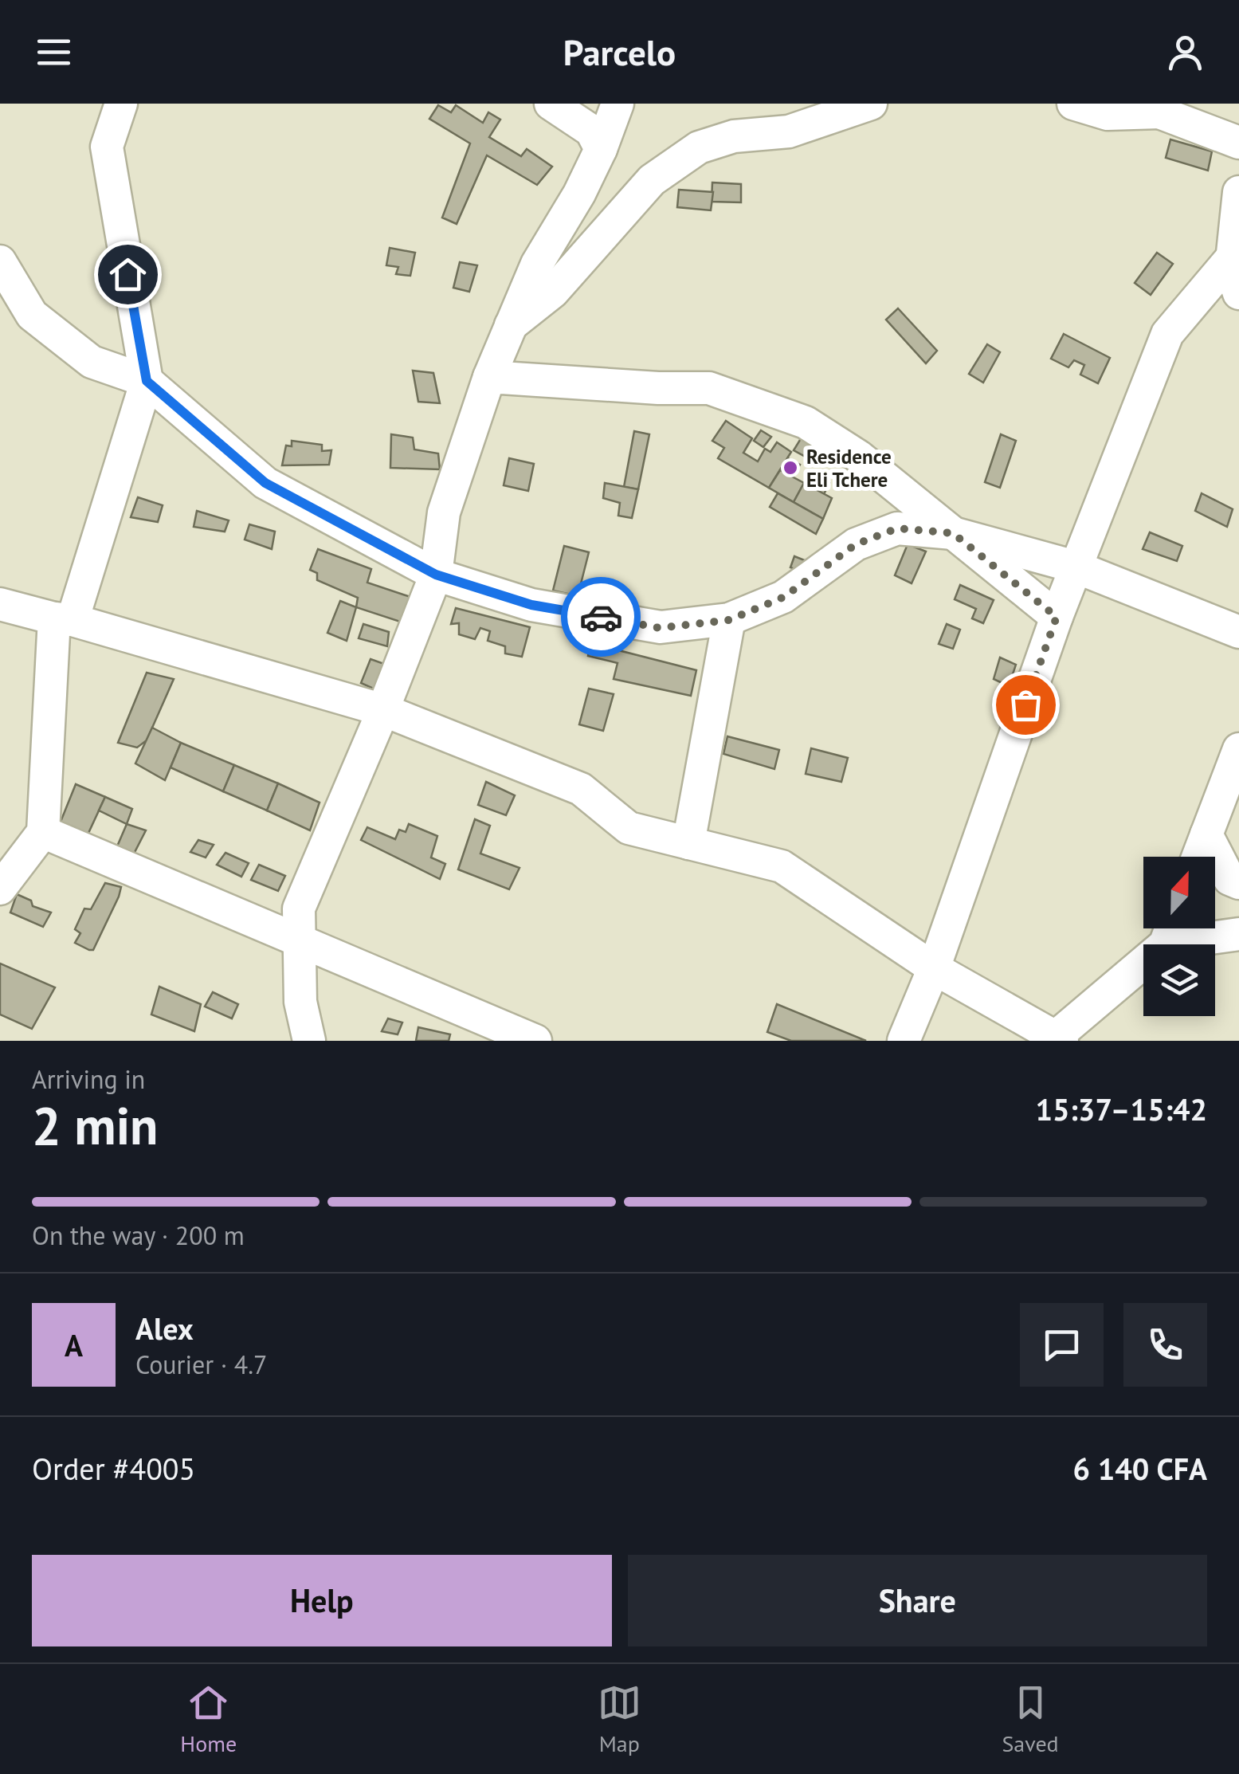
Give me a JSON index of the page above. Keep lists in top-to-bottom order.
{
  "places": ["Residence Eli Tchere"],
  "north": "top",
  "page": {
    "header": "Parcelo",
    "heading": ["2 min", "Arriving in", "15:37–15:42"],
    "panel": [
      "Alex",
      "Courier · 4.7",
      "Order #4005",
      "6 140 CFA"
    ],
    "bar": "On the way · 200 m",
    "round": "A",
    "buttons": ["Help", "Share"],
    "tabs": ["Home", "Map", "Saved"]
  }
}
